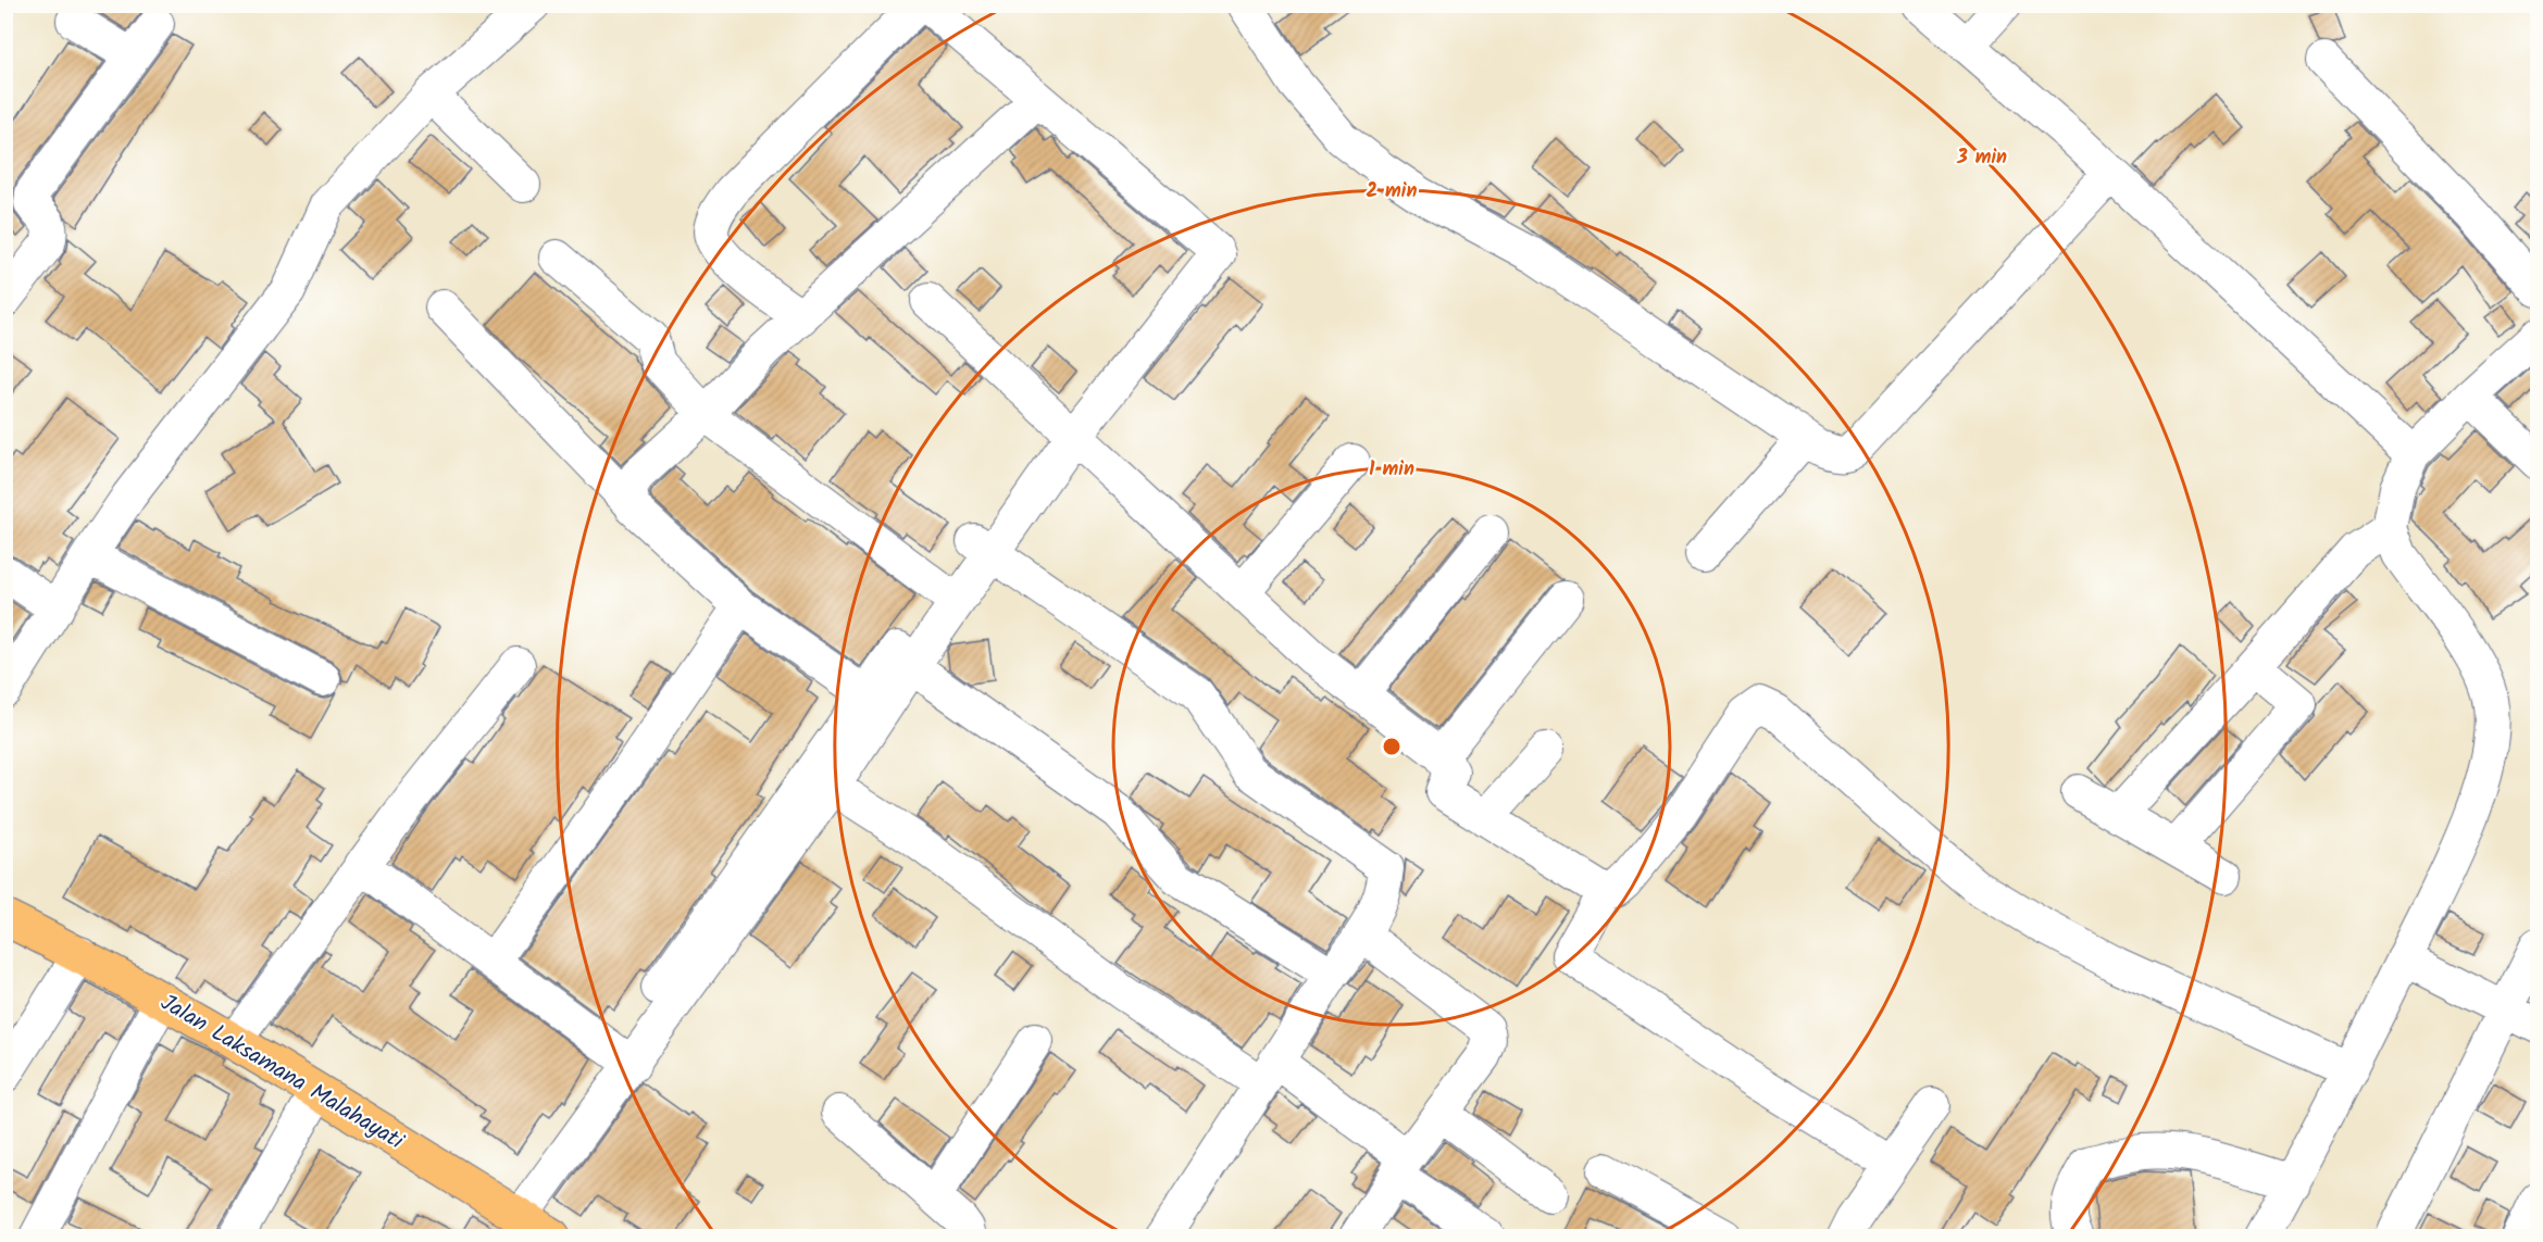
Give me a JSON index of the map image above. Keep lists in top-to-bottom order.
{
  "streets": {
    "highway": ["Jalan Laksamana Malahayati"]
  },
  "rings": ["3 min", "2 min", "1 min"]
}
